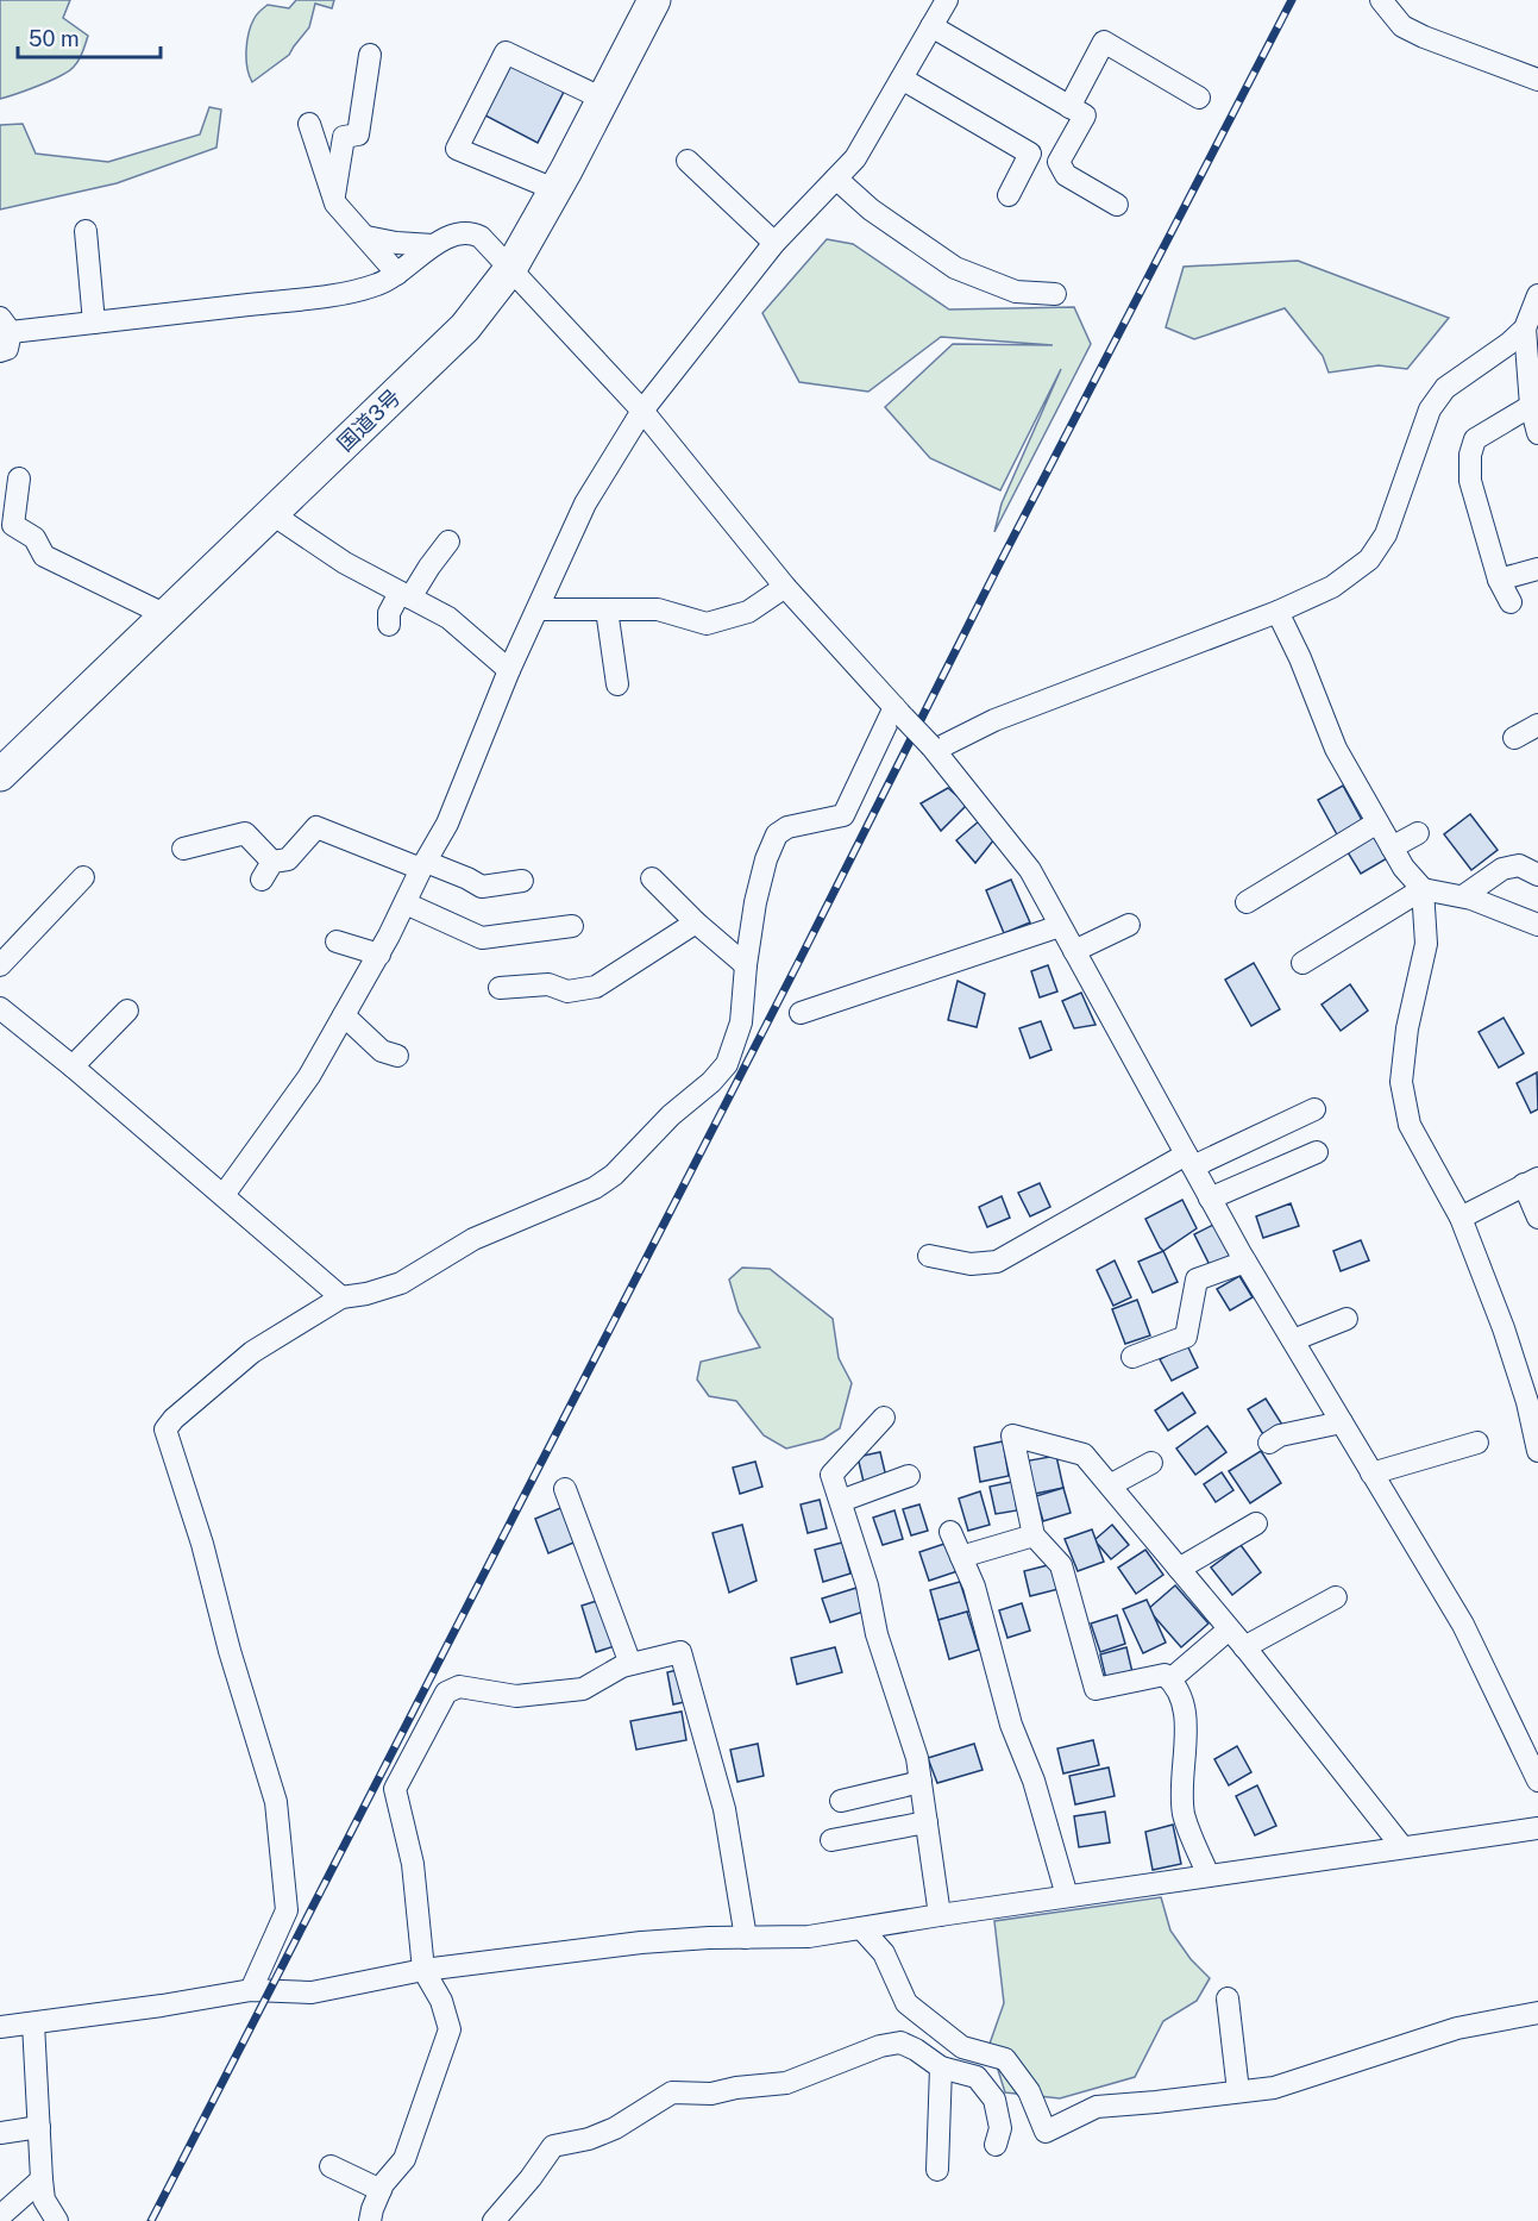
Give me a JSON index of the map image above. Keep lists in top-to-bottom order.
{
  "streets": {
    "highway": ["国道3号"]
  },
  "scale_bar": "50 m"
}
